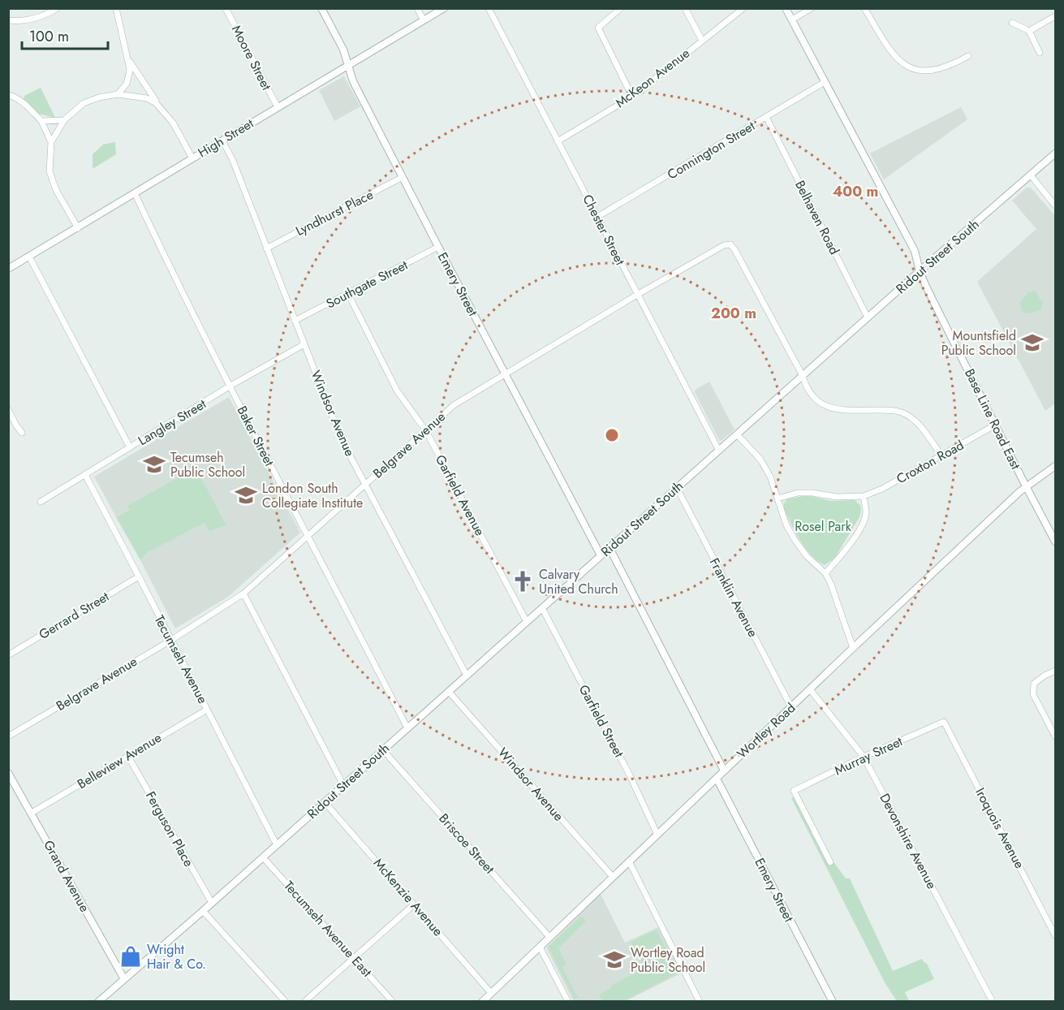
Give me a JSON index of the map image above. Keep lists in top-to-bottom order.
{
  "streets": {
    "street": [
      "Moore Street",
      "McKeon Avenue",
      "High Street",
      "Connington Street",
      "Lyndhurst Place",
      "Belhaven Road",
      "Chester Street",
      "Ridout Street South",
      "Southgate Street",
      "Emery Street",
      "Windsor Avenue",
      "Base Line Road East",
      "Langley Street",
      "Baker Street",
      "Belgrave Avenue",
      "Croxton Road",
      "Garfield Avenue",
      "Franklin Avenue",
      "Gerrard Street",
      "Tecumseh Avenue",
      "Garfield Street",
      "Wortley Road",
      "Murray Street",
      "Belleview Avenue",
      "Iroquois Avenue",
      "Ferguson Place",
      "Devonshire Avenue",
      "Briscoe Street",
      "Grand Avenue",
      "McKenzie Avenue",
      "Tecumseh Avenue East"
    ]
  },
  "crossings": [
    ["Moore Street", "High Street"],
    ["McKeon Avenue", "Chester Street"],
    ["High Street", "Emery Street"],
    ["High Street", "Windsor Avenue"],
    ["High Street", "Baker Street"],
    ["Connington Street", "Belhaven Road"],
    ["Connington Street", "Chester Street"],
    ["Connington Street", "Base Line Road East"],
    ["Lyndhurst Place", "Emery Street"],
    ["Lyndhurst Place", "Windsor Avenue"],
    ["Belhaven Road", "Ridout Street South"],
    ["Chester Street", "Ridout Street South"],
    ["Chester Street", "Belgrave Avenue"],
    ["Ridout Street South", "Emery Street"],
    ["Ridout Street South", "Windsor Avenue"],
    ["Ridout Street South", "Base Line Road East"],
    ["Ridout Street South", "Baker Street"],
    ["Ridout Street South", "Belgrave Avenue"],
    ["Ridout Street South", "Garfield Avenue"],
    ["Ridout Street South", "Franklin Avenue"],
    ["Ridout Street South", "Tecumseh Avenue"],
    ["Ridout Street South", "Garfield Street"],
    ["Ridout Street South", "Ferguson Place"],
    ["Ridout Street South", "Briscoe Street"],
    ["Ridout Street South", "Grand Avenue"],
    ["Ridout Street South", "McKenzie Avenue"],
    ["Ridout Street South", "Tecumseh Avenue East"],
    ["Southgate Street", "Emery Street"],
    ["Southgate Street", "Windsor Avenue"],
    ["Southgate Street", "Garfield Avenue"],
    ["Emery Street", "Belgrave Avenue"],
    ["Emery Street", "Wortley Road"],
    ["Windsor Avenue", "Langley Street"],
    ["Windsor Avenue", "Belgrave Avenue"],
    ["Windsor Avenue", "Wortley Road"],
    ["Base Line Road East", "Croxton Road"],
    ["Base Line Road East", "Wortley Road"],
    ["Langley Street", "Baker Street"],
    ["Langley Street", "Tecumseh Avenue"],
    ["Baker Street", "Belgrave Avenue"],
    ["Belgrave Avenue", "Garfield Avenue"],
    ["Belgrave Avenue", "Tecumseh Avenue"],
    ["Franklin Avenue", "Wortley Road"],
    ["Gerrard Street", "Tecumseh Avenue"],
    ["Tecumseh Avenue", "Belleview Avenue"],
    ["Garfield Street", "Wortley Road"],
    ["Wortley Road", "Devonshire Avenue"],
    ["Wortley Road", "Briscoe Street"],
    ["Wortley Road", "McKenzie Avenue"],
    ["Murray Street", "Iroquois Avenue"],
    ["Murray Street", "Devonshire Avenue"],
    ["Belleview Avenue", "Ferguson Place"],
    ["Belleview Avenue", "Grand Avenue"]
  ],
  "parks": ["Rosel Park"],
  "places": {
    "school or university": [
      "Mountsfield Public School",
      "Tecumseh Public School",
      "London South Collegiate Institute",
      "Wortley Road Public School"
    ],
    "church": ["Calvary United Church"],
    "shop": ["Wright Hair & Co."]
  },
  "scale_bar": "100 m",
  "rings": ["400 m", "200 m"]
}
